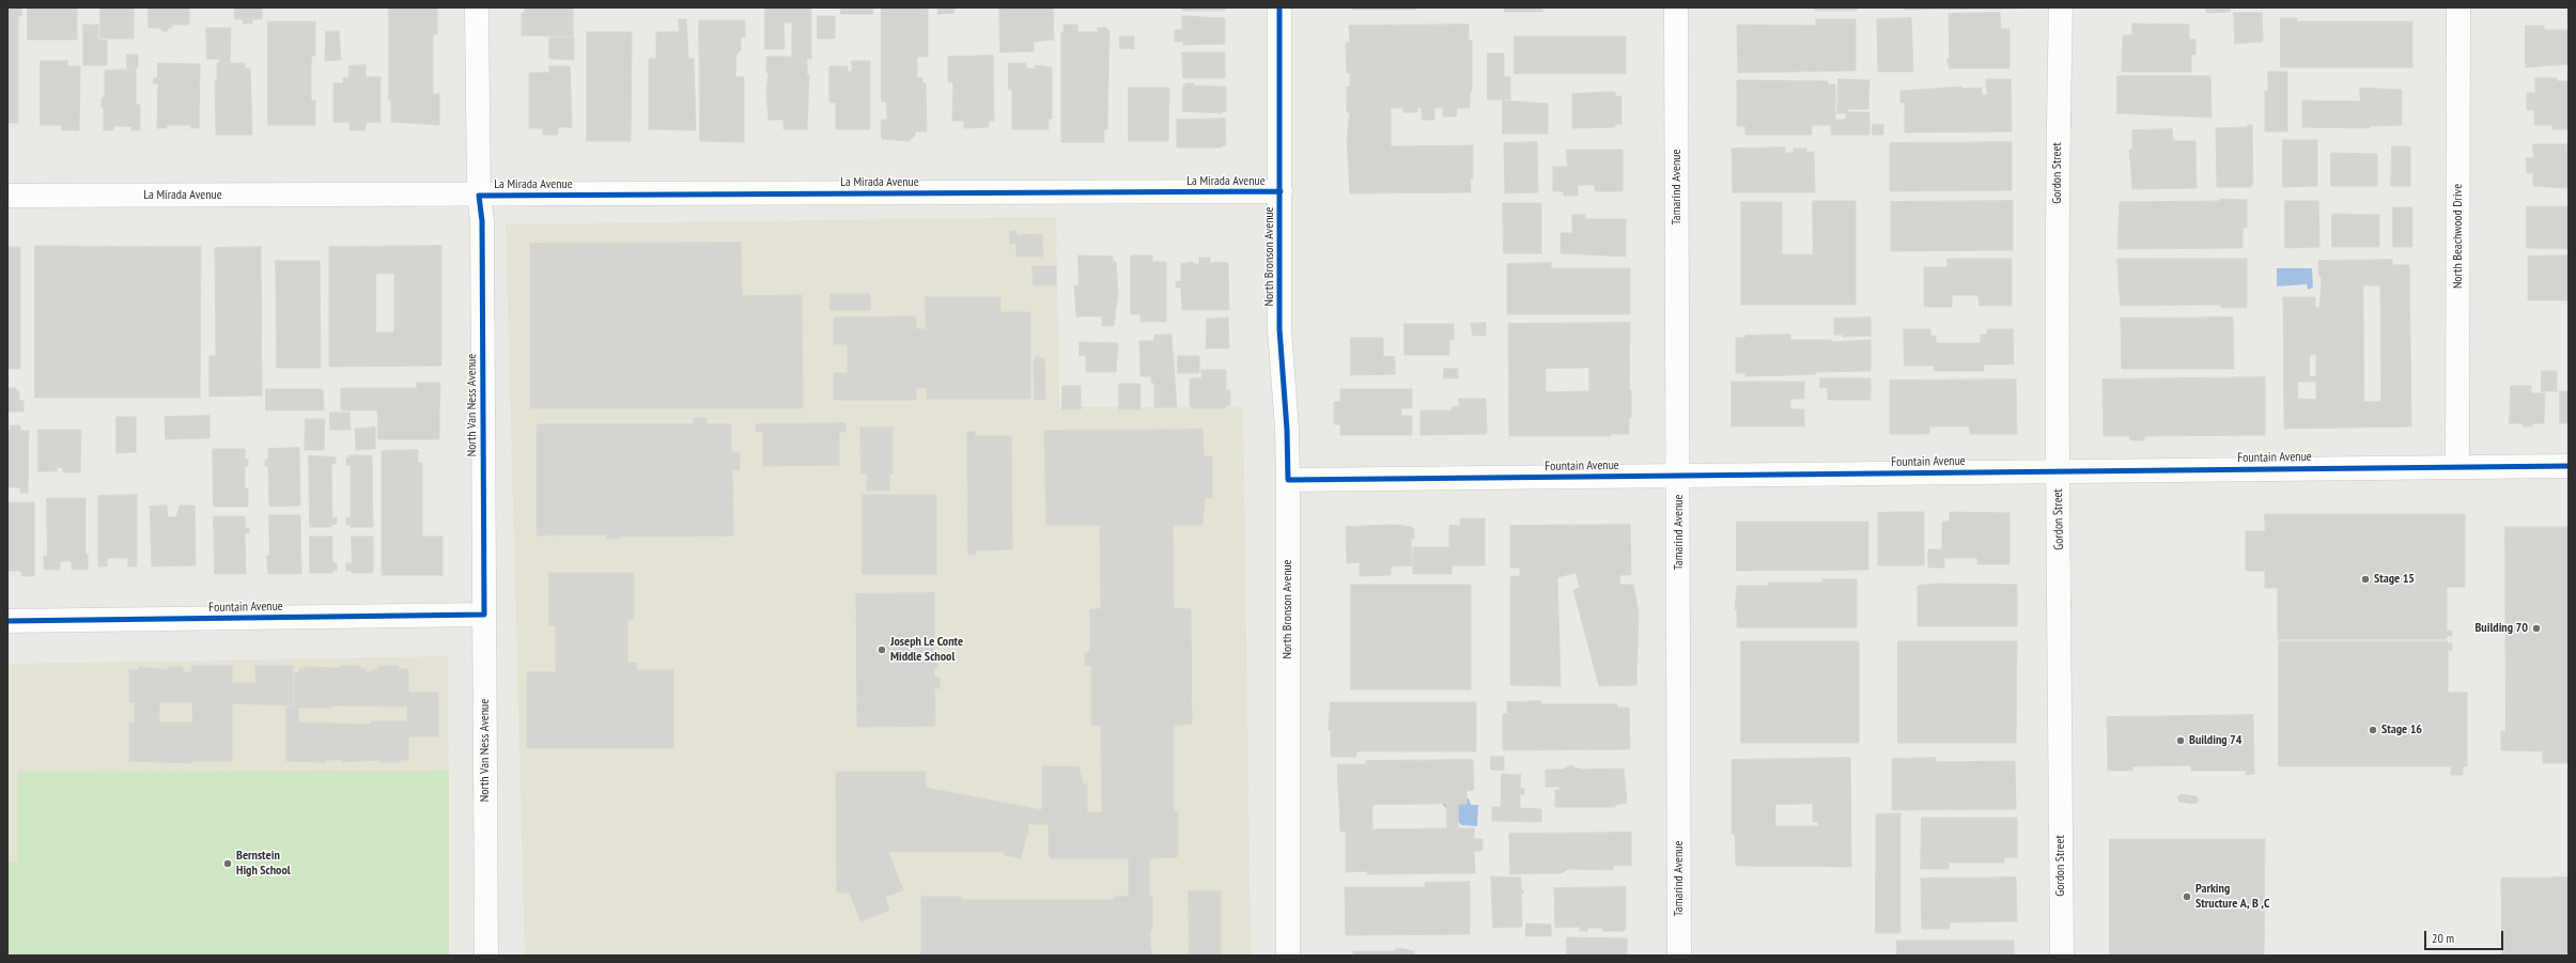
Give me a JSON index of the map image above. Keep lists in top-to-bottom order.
{
  "streets": {
    "street": [
      "Gordon Street",
      "La Mirada Avenue",
      "Tamarind Avenue",
      "North Beachwood Drive",
      "North Bronson Avenue",
      "North Van Ness Avenue",
      "Fountain Avenue"
    ]
  },
  "crossings": [
    ["Gordon Street", "Fountain Avenue"],
    ["La Mirada Avenue", "North Bronson Avenue"],
    ["La Mirada Avenue", "North Van Ness Avenue"],
    ["Tamarind Avenue", "Fountain Avenue"],
    ["North Beachwood Drive", "Fountain Avenue"],
    ["North Bronson Avenue", "Fountain Avenue"],
    ["North Van Ness Avenue", "Fountain Avenue"]
  ],
  "places": [
    "Stage 15",
    "Building 70",
    "Joseph Le Conte Middle School",
    "Stage 16",
    "Building 74",
    "Bernstein High School",
    "Parking Structure A, B ,C"
  ],
  "scale_bar": "20 m"
}
